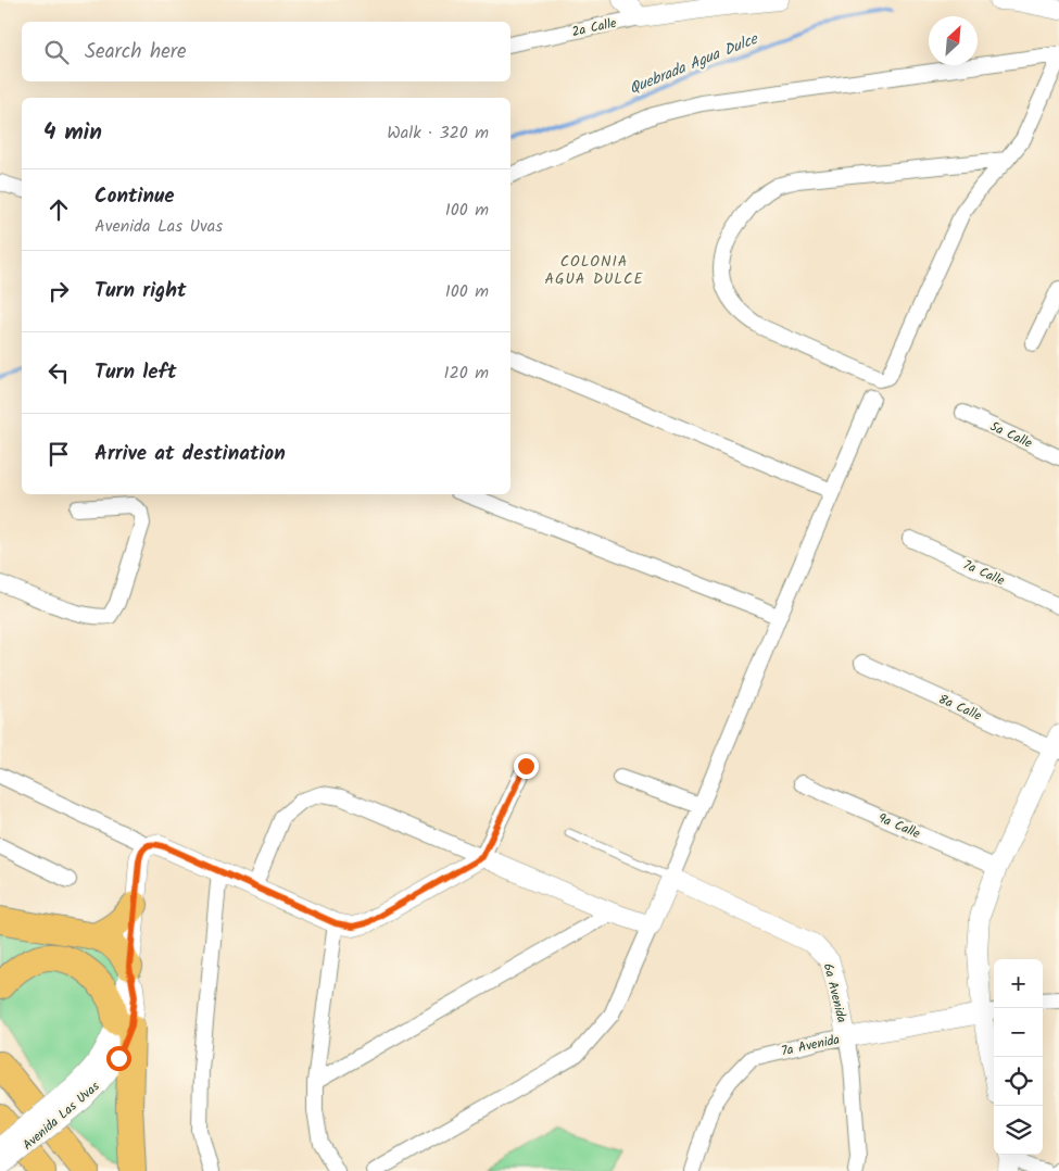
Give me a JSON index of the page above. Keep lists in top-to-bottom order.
{
  "streets": {
    "street": [
      "2a Calle",
      "5a Calle",
      "7a Calle",
      "8a Calle",
      "9a Calle",
      "6a Avenida",
      "7a Avenida",
      "Avenida Las Uvas"
    ]
  },
  "crossings": [
    ["6a Avenida", "7a Avenida"]
  ],
  "districts": ["COLONIA AGUA DULCE"],
  "water": ["Quebrada Agua Dulce"],
  "north": "top right",
  "page": {
    "search": "Search here",
    "heading": ["4 min", "Walk · 320 m"],
    "list": [
      ["Continue", "Avenida Las Uvas", "100 m"],
      ["Turn right", "100 m"],
      ["Turn left", "120 m"],
      "Arrive at destination"
    ],
    "map_buttons": ["+", "−"]
  }
}
